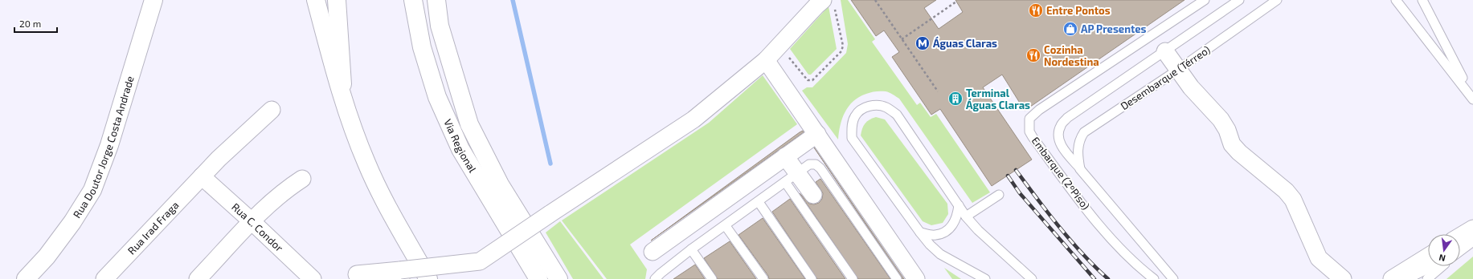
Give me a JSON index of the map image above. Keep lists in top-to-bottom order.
{
  "streets": {
    "main road": ["Via Regional", "Rua Doutor Jorge Costa Andrade"],
    "street": ["Rua C. Condor", "Rua Irad Fraga"],
    "lane": ["Desembarque (Térreo)", "Embarque (2ºPiso)"]
  },
  "crossings": [
    ["Rua C. Condor", "Rua Irad Fraga"]
  ],
  "places": {
    "restaurant": ["Entre Pontos", "Cozinha Nordestina"],
    "shop": ["AP Presentes"],
    "metro station": ["Águas Claras"],
    "building": ["Terminal Águas Claras"]
  },
  "scale_bar": "20 m",
  "north": "bottom"
}
